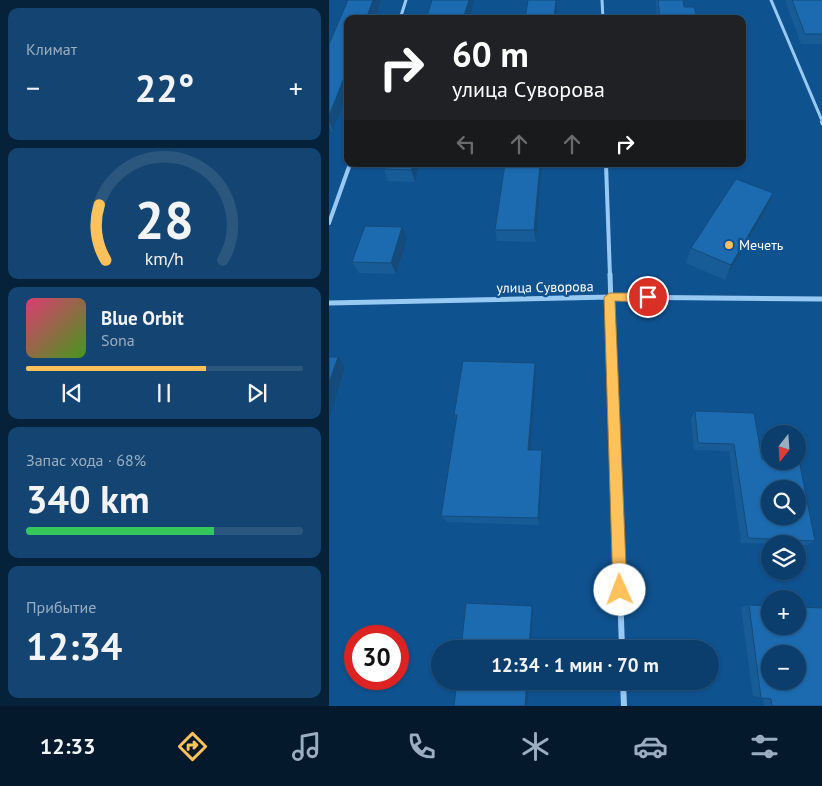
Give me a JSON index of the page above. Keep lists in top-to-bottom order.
{
  "streets": {
    "street": ["улица Суворова"]
  },
  "places": ["Мечеть"],
  "north": "bottom",
  "page": {
    "tile": [
      "Климат",
      ["Запас хода · 68%", "340 km"],
      ["Прибытие", "12:34"]
    ],
    "turn": ["60 m", "улица Суворова"],
    "heat": ["−", "22°", "+"],
    "song": ["Blue Orbit", "Sona"],
    "map_buttons": ["+", "−"],
    "limit": "30",
    "trip": "12:34 · 1 мин · 70 m",
    "tabs": "12:33",
    "gauge": ["28", "km/h"]
  }
}
